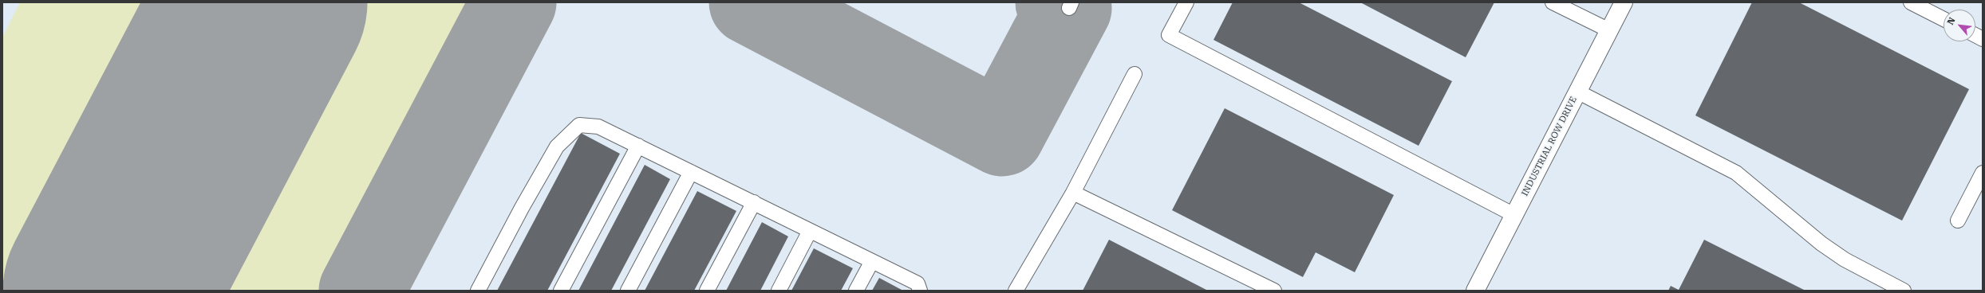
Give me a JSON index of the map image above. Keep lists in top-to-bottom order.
{
  "streets": {
    "street": ["INDUSTRIAL ROW DRIVE"]
  },
  "north": "top left"
}
